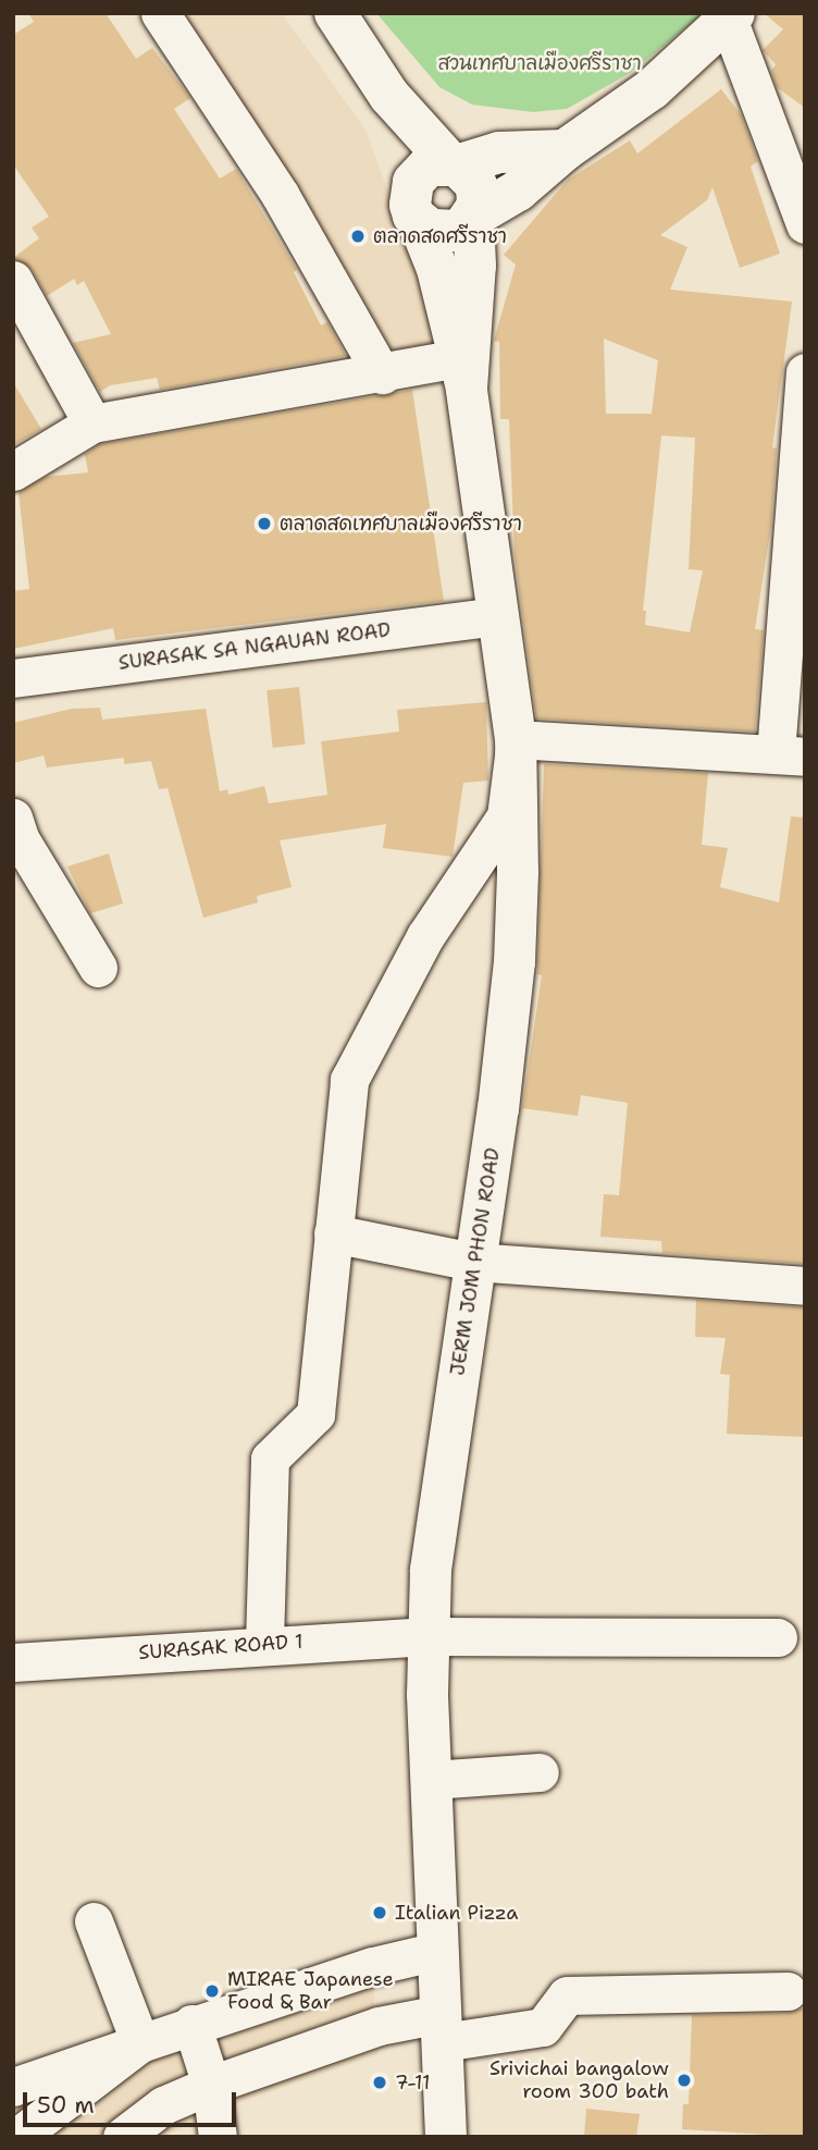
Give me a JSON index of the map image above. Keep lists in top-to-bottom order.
{
  "streets": {
    "main road": ["JERM JOM PHON ROAD"],
    "street": ["SURASAK SA NGAUAN ROAD", "SURASAK ROAD 1"]
  },
  "crossings": [
    ["SURASAK SA NGAUAN ROAD", "JERM JOM PHON ROAD"],
    ["JERM JOM PHON ROAD", "SURASAK ROAD 1"]
  ],
  "parks": ["สวนเทศบาลเมืองศรีราชา"],
  "places": [
    "ตลาดสดศรีราชา",
    "ตลาดสดเทศบาลเมืองศรีราชา",
    "Italian Pizza",
    "MIRAE Japanese Food & Bar",
    "Srivichai bangalow room 300 bath",
    "7-11"
  ],
  "scale_bar": "50 m"
}
